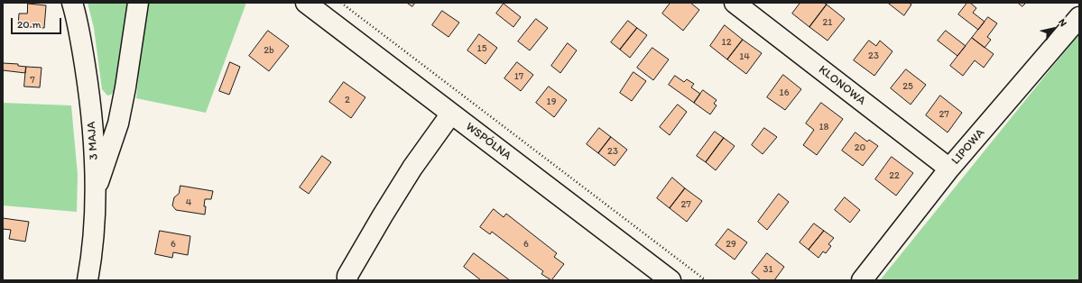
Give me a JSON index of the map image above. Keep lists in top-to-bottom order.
{
  "streets": {
    "street": [
      "KLONOWA",
      "3 MAJA",
      "WSPÓLNA",
      "LIPOWA"
    ]
  },
  "crossings": [
    ["KLONOWA", "LIPOWA"]
  ],
  "house_numbers": [
    "21",
    "12",
    "15",
    "2b",
    "23",
    "14",
    "17",
    "7",
    "25",
    "16",
    "2",
    "19",
    "27",
    "18",
    "20",
    "23",
    "22",
    "4",
    "27",
    "6",
    "6",
    "29",
    "31"
  ],
  "scale_bar": "20 m",
  "north": "top right"
}
